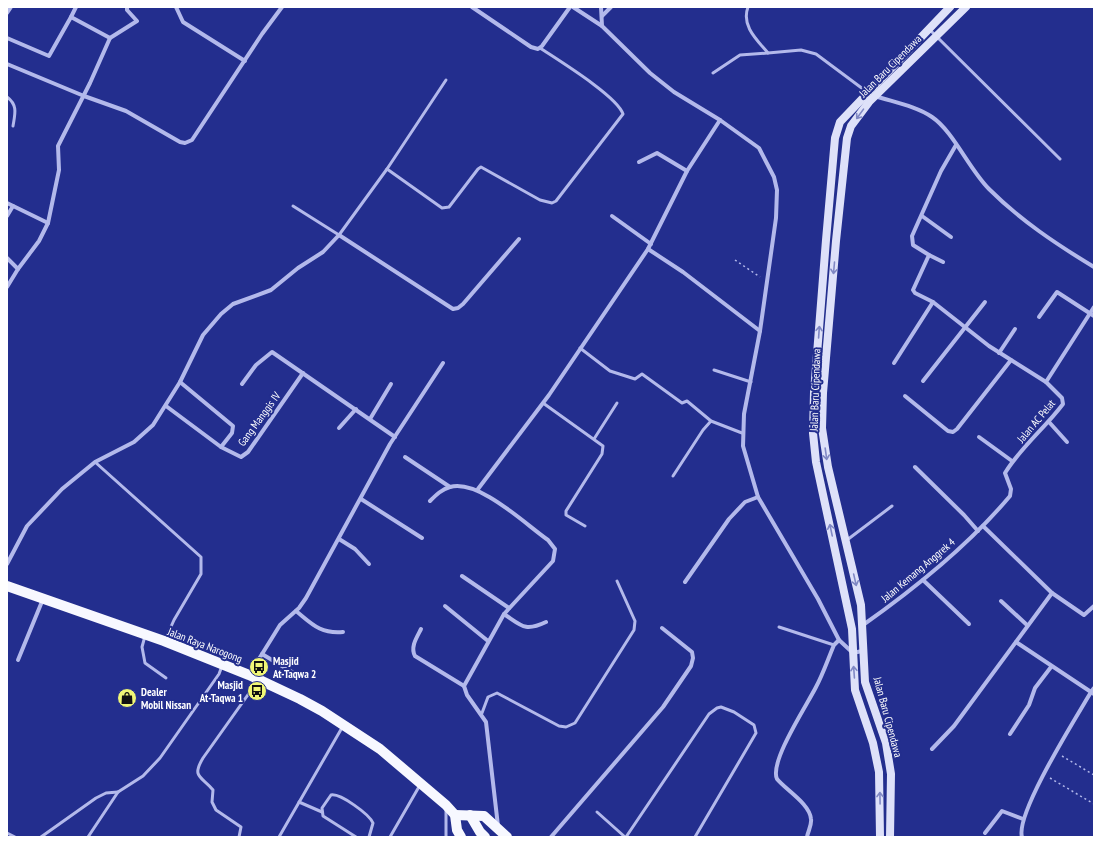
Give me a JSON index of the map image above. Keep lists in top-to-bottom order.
{
  "streets": {
    "main road": ["Jalan Baru Cipendawa", "Jalan Raya Narogong"],
    "street": ["Gang Manggis IV", "Jalan AC Pelat", "Jalan Kemang Anggrek 4"]
  },
  "crossings": [
    ["Jalan Baru Cipendawa", "Jalan Kemang Anggrek 4"],
    ["Jalan AC Pelat", "Jalan Kemang Anggrek 4"]
  ],
  "places": {
    "bus stop": ["Masjid At-Taqwa 2", "Masjid At-Taqwa 1"],
    "shop": ["Dealer Mobil Nissan"]
  }
}
